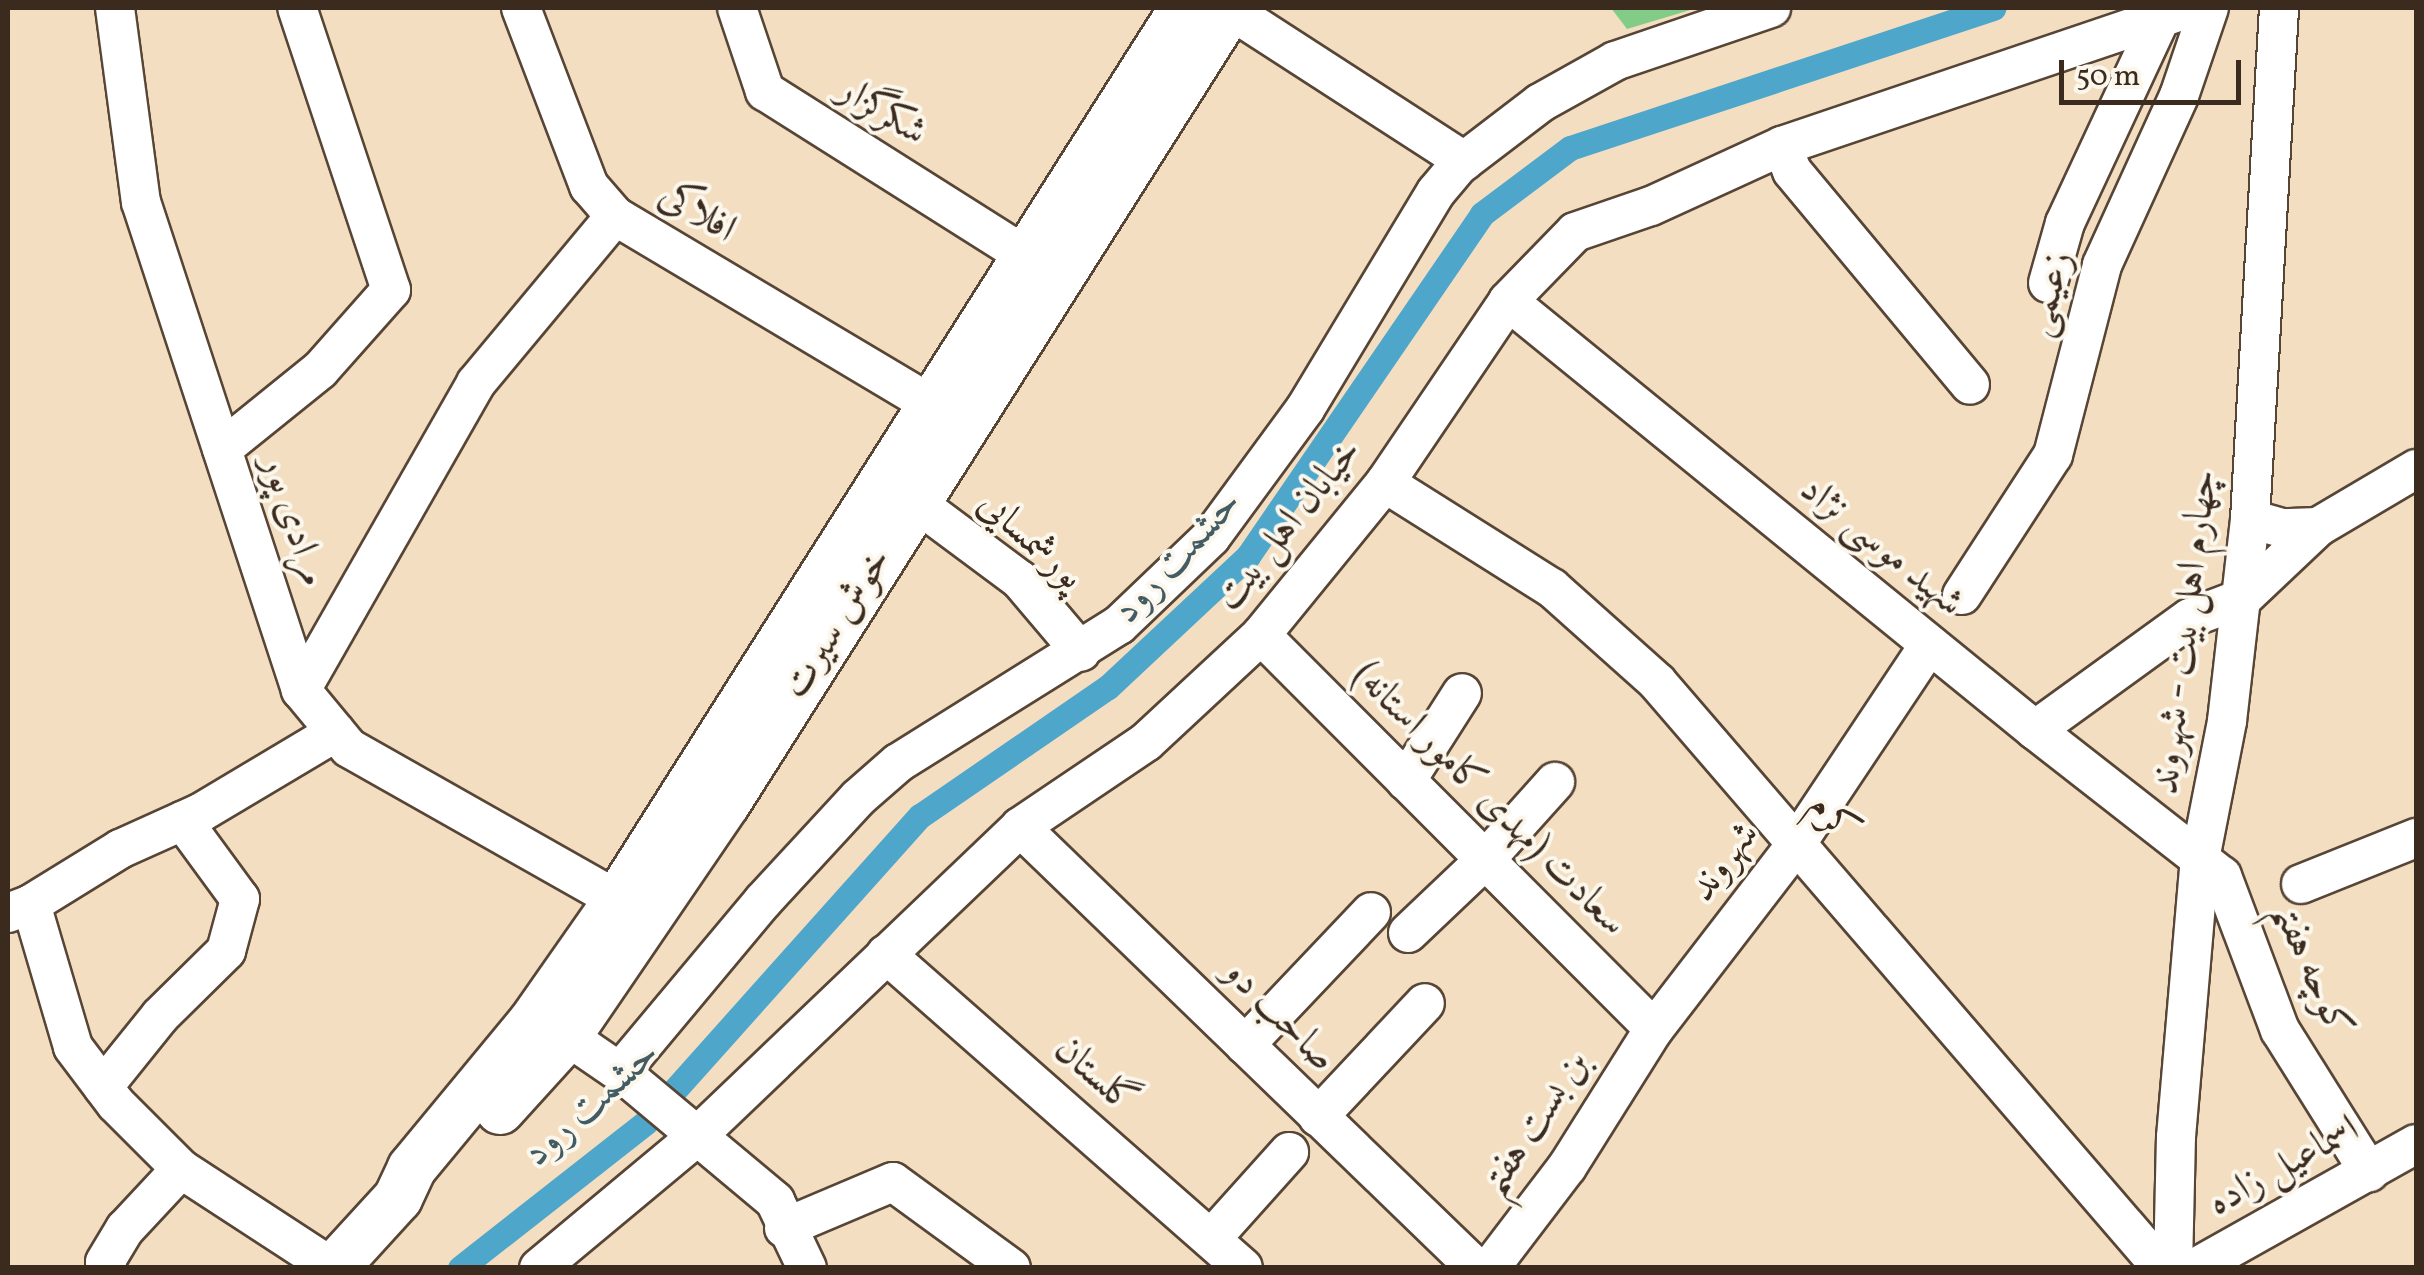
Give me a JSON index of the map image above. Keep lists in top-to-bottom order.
{
  "streets": {
    "main road": ["خوش سیرت"],
    "street": [
      "شکرگزار",
      "افلاکی",
      "زعیمی",
      "مرادی پور",
      "خیابان اهل بیت",
      "پورشمسایی",
      "شهید موسی نژاد",
      "چهارم اهل بیت - شهروند",
      "سعادت (مهدی کامور استانه)",
      "کرم",
      "شهروند",
      "کوچه هفتم",
      "صاحب دو",
      "گلستان",
      "بن بست هفتم",
      "اسماعیل زاده"
    ]
  },
  "crossings": [
    ["شکرگزار", "خوش سیرت"],
    ["افلاکی", "خوش سیرت"],
    ["مرادی پور", "خوش سیرت"],
    ["خیابان اهل بیت", "شهید موسی نژاد"],
    ["خیابان اهل بیت", "سعادت (مهدی کامور استانه)"],
    ["خیابان اهل بیت", "کرم"],
    ["خیابان اهل بیت", "صاحب دو"],
    ["خیابان اهل بیت", "گلستان"],
    ["پورشمسایی", "خوش سیرت"],
    ["شهید موسی نژاد", "چهارم اهل بیت - شهروند"],
    ["شهید موسی نژاد", "شهروند"],
    ["شهید موسی نژاد", "کوچه هفتم"],
    ["چهارم اهل بیت - شهروند", "کوچه هفتم"],
    ["سعادت (مهدی کامور استانه)", "شهروند"],
    ["سعادت (مهدی کامور استانه)", "بن بست هفتم"],
    ["کرم", "شهروند"],
    ["شهروند", "بن بست هفتم"],
    ["کوچه هفتم", "اسماعیل زاده"]
  ],
  "water": ["حشمت رود"],
  "scale_bar": "50 m"
}
